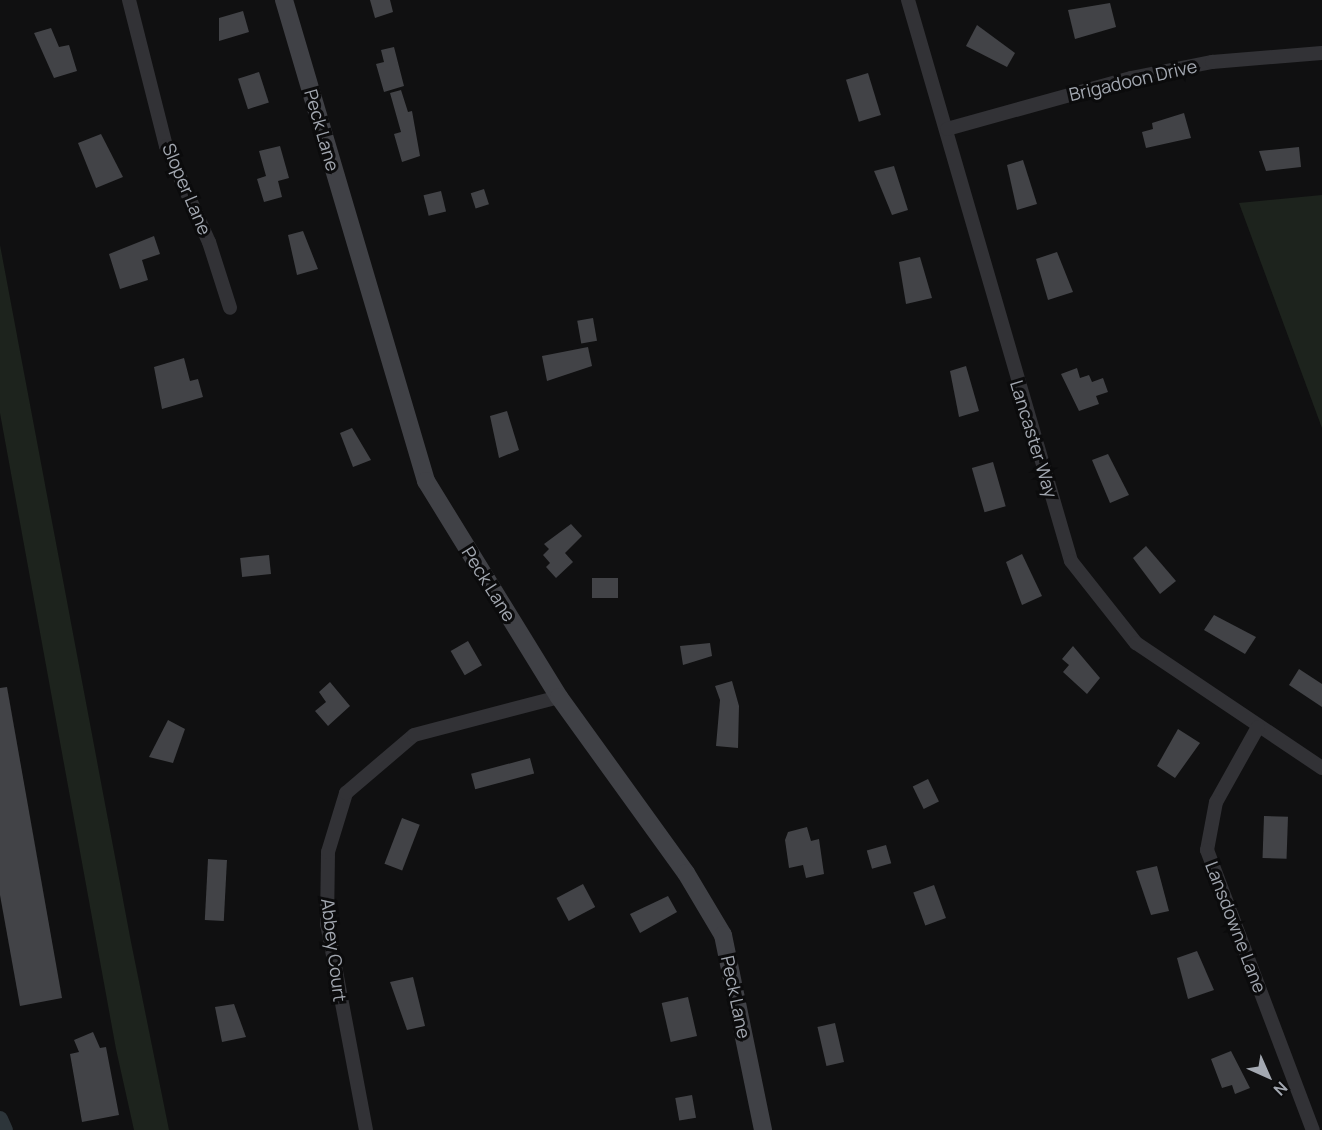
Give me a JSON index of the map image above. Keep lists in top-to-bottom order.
{
  "streets": {
    "street": [
      "Brigadoon Drive",
      "Peck Lane",
      "Sloper Lane",
      "Lancaster Way",
      "Lansdowne Lane",
      "Abbey Court"
    ]
  },
  "crossings": [
    ["Brigadoon Drive", "Lancaster Way"],
    ["Peck Lane", "Abbey Court"],
    ["Lancaster Way", "Lansdowne Lane"]
  ],
  "north": "bottom right"
}
